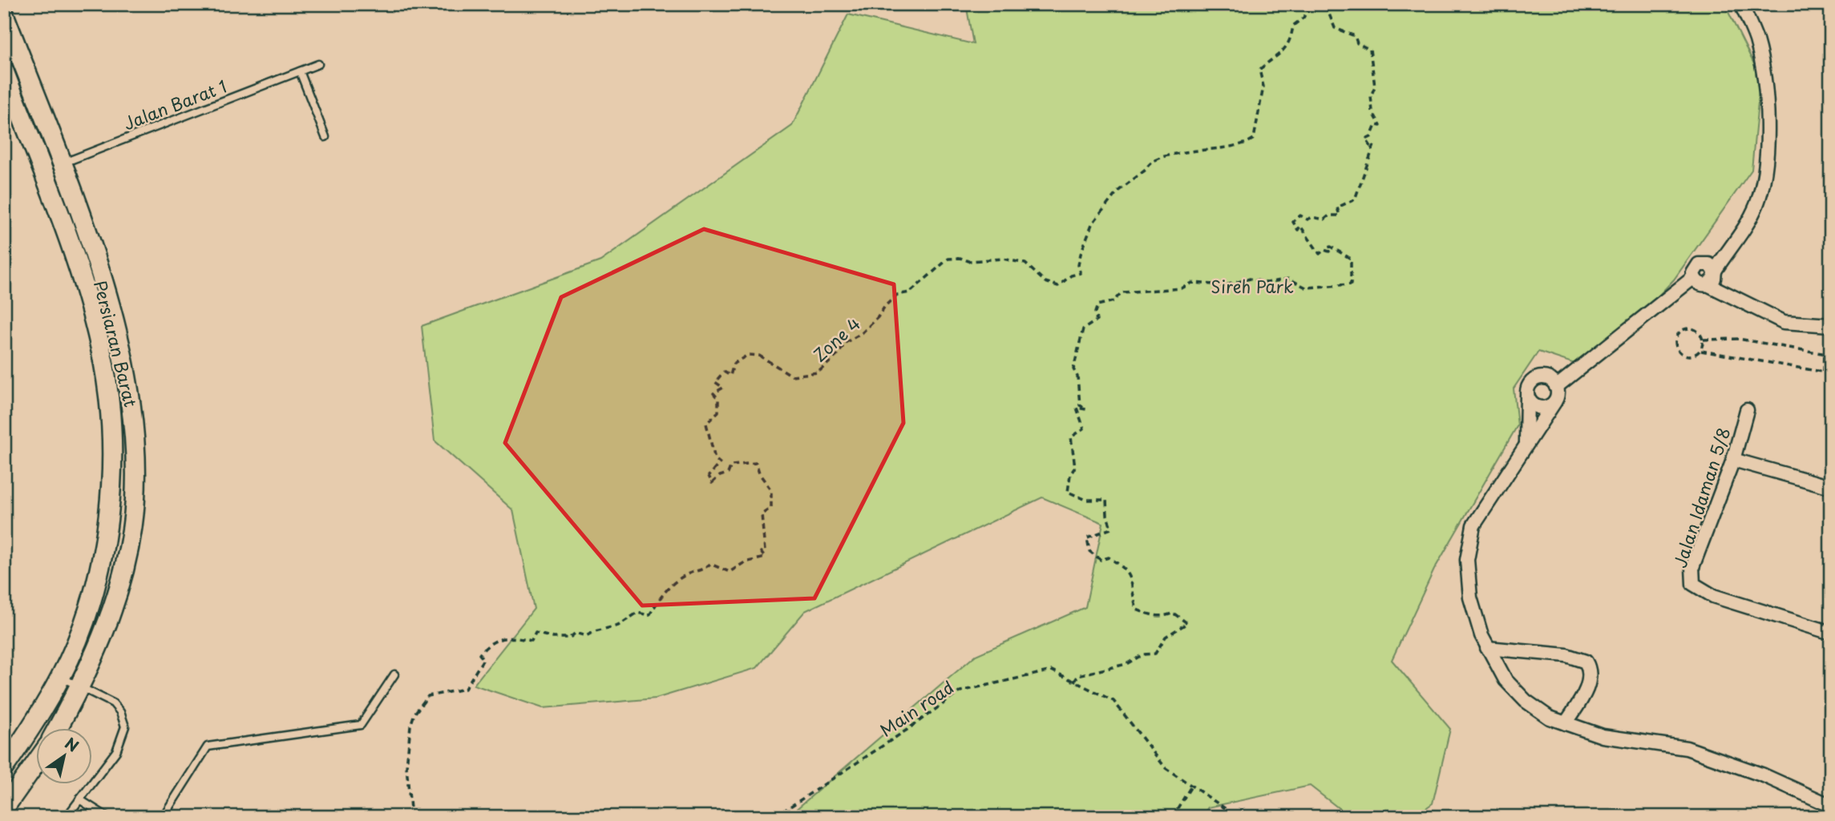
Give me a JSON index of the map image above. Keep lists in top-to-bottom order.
{
  "streets": {
    "street": ["Persiaran Barat", "Jalan Idaman 5/8"],
    "lane": ["Jalan Barat 1"],
    "path": ["Zone 4", "Main road"]
  },
  "crossings": [
    ["Jalan Barat 1", "Persiaran Barat"]
  ],
  "parks": ["Sireh Park"],
  "north": "top right"
}
